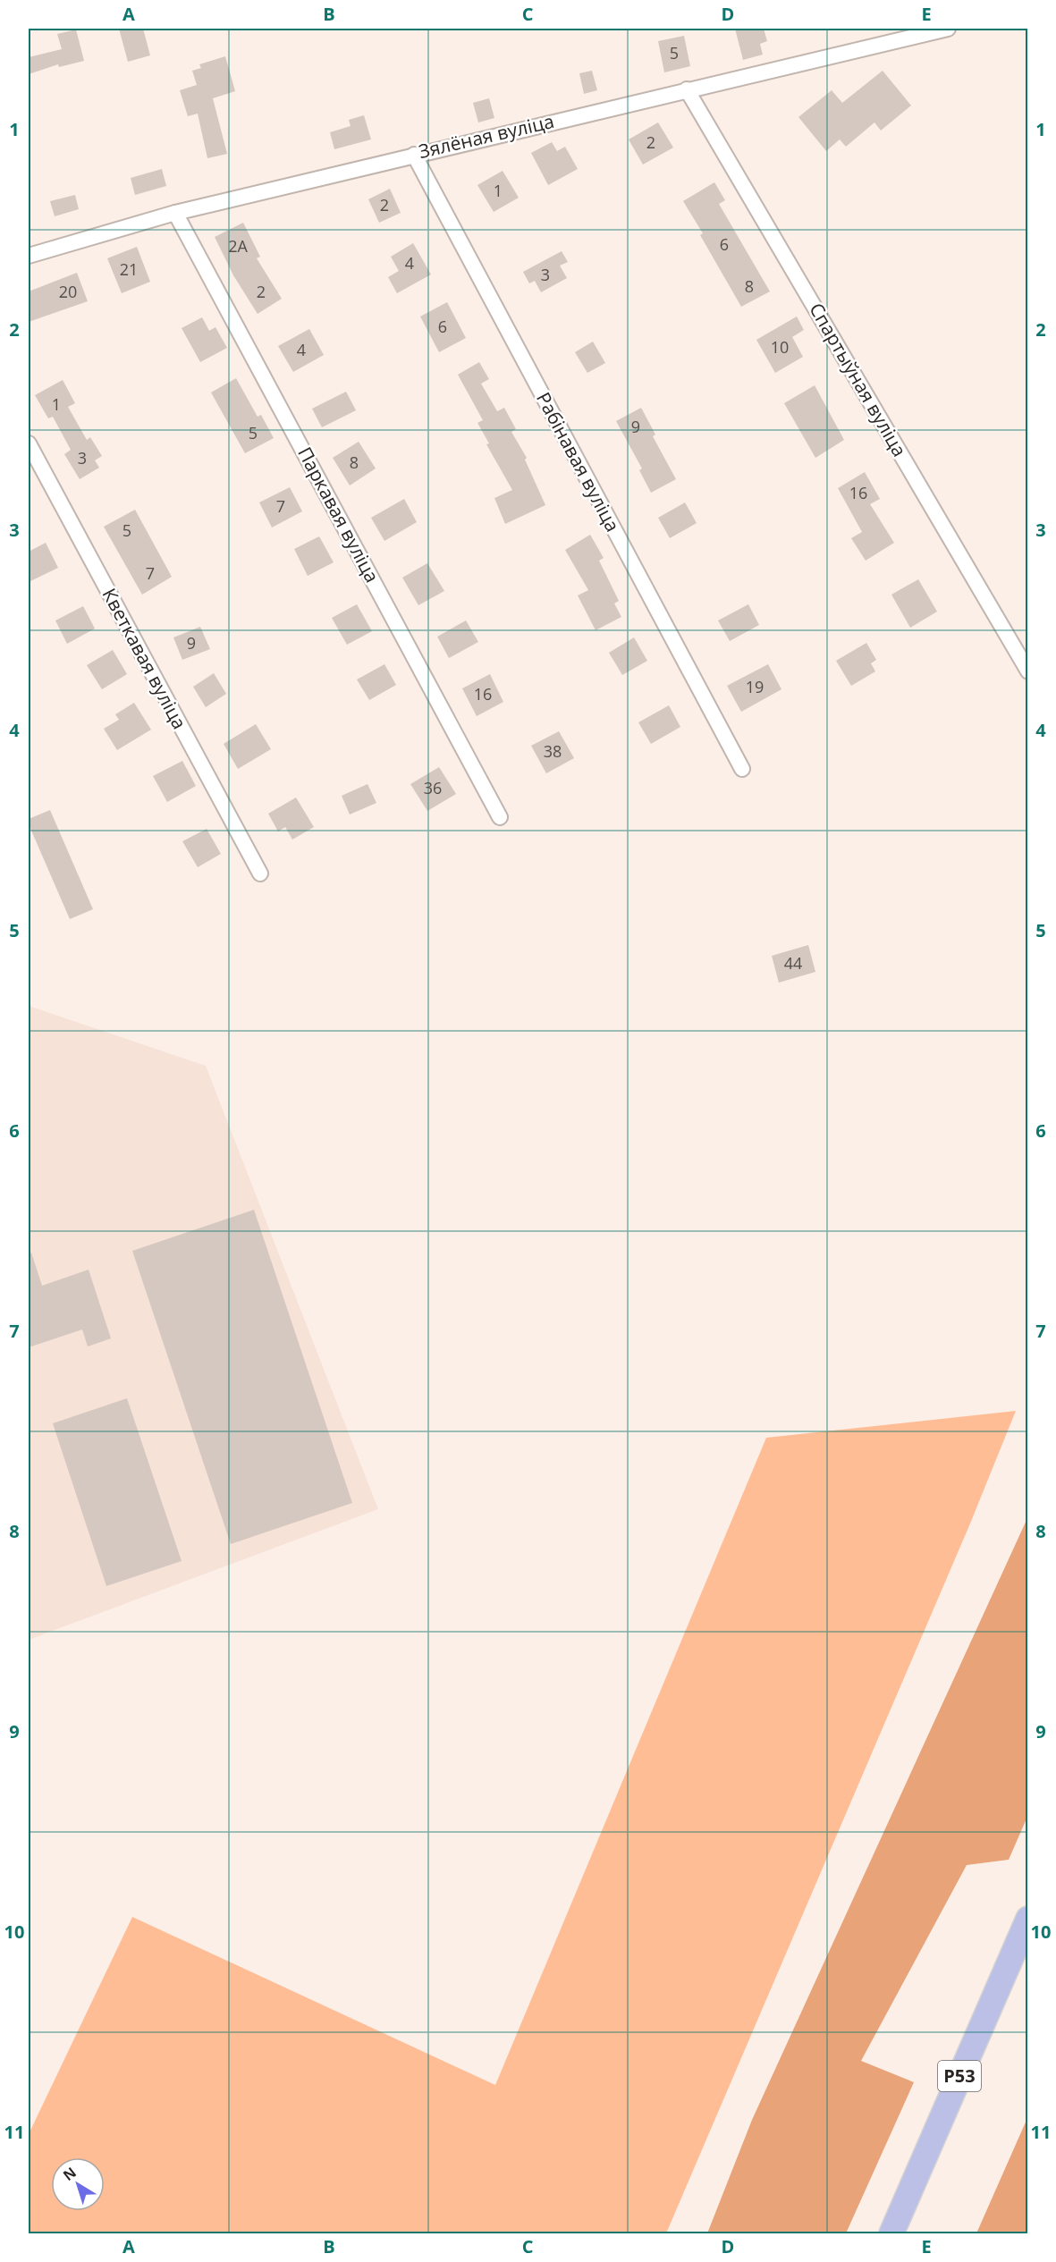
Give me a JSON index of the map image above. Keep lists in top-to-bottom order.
{
  "streets": {
    "main road": ["Р53"],
    "street": [
      "Зялёная вуліца",
      "Спартыўная вуліца",
      "Рабінавая вуліца",
      "Паркавая вуліца",
      "Кветкавая вуліца"
    ]
  },
  "crossings": [
    ["Зялёная вуліца", "Спартыўная вуліца"],
    ["Зялёная вуліца", "Рабінавая вуліца"],
    ["Зялёная вуліца", "Паркавая вуліца"]
  ],
  "house_numbers": [
    "5",
    "2",
    "1",
    "2",
    "6",
    "2А",
    "4",
    "21",
    "3",
    "8",
    "20",
    "2",
    "6",
    "10",
    "4",
    "1",
    "9",
    "5",
    "3",
    "8",
    "16",
    "7",
    "5",
    "7",
    "9",
    "19",
    "16",
    "38",
    "36",
    "44"
  ],
  "north": "top left",
  "grid": {
    "columns": [
      "A",
      "B",
      "C",
      "D",
      "E"
    ],
    "rows": [
      "1",
      "2",
      "3",
      "4",
      "5",
      "6",
      "7",
      "8",
      "9",
      "10",
      "11"
    ]
  }
}
